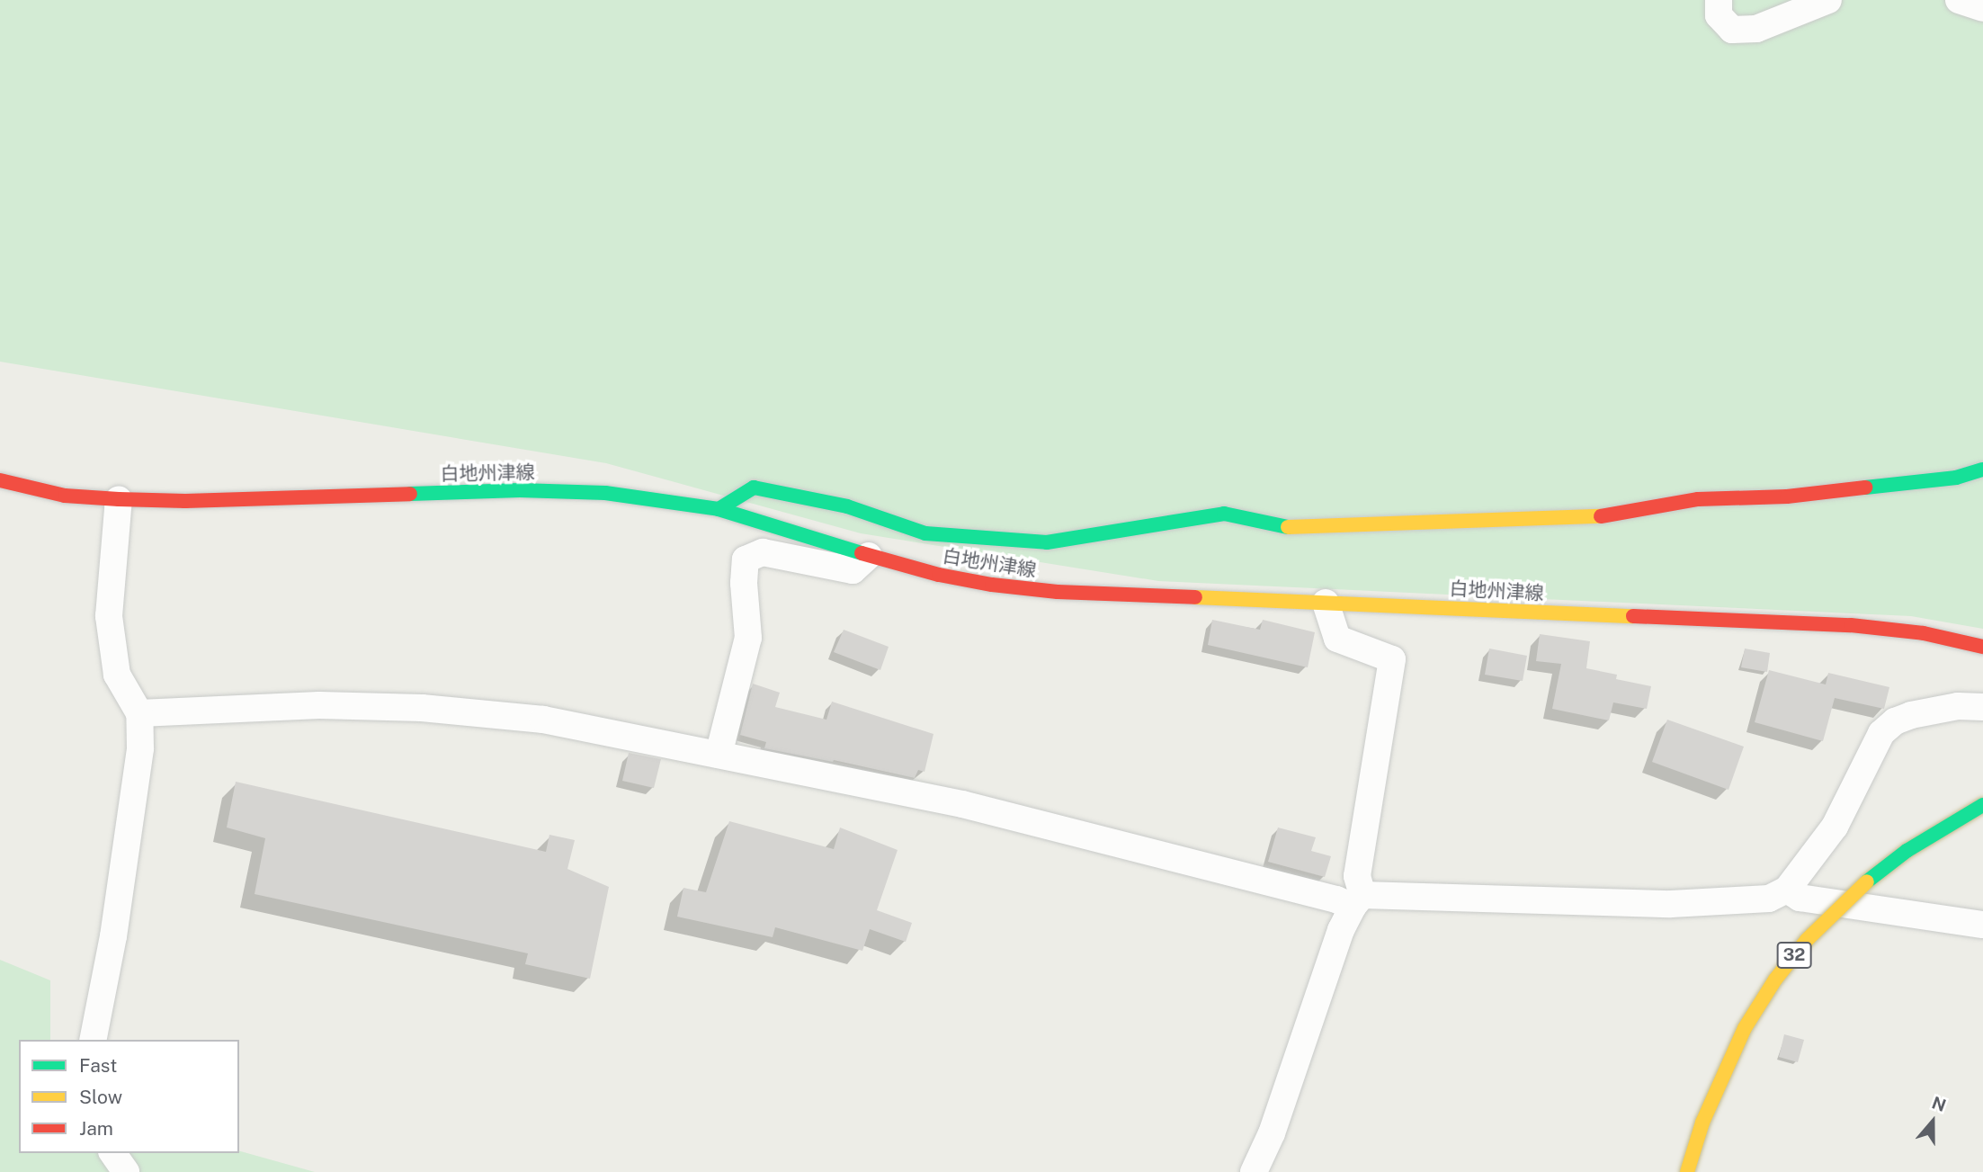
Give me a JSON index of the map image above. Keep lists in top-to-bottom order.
{
  "streets": {
    "main road": ["白地州津線", "32"]
  },
  "legend": ["Fast", "Slow", "Jam"],
  "north": "top"
}
